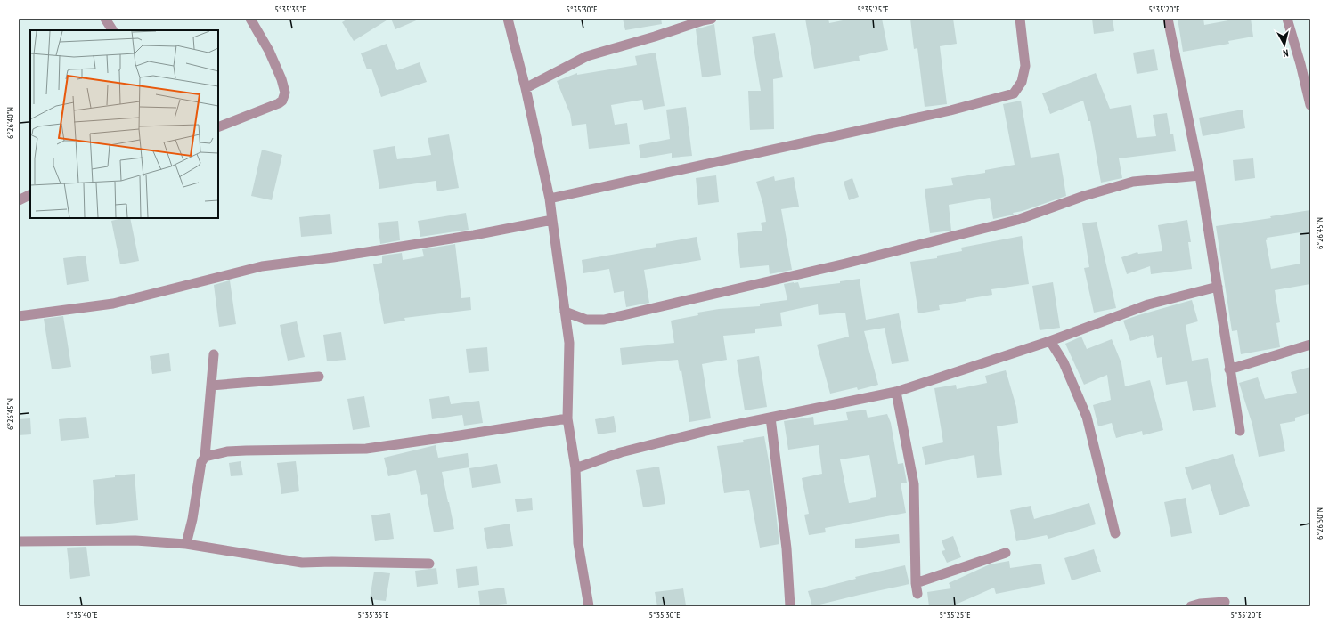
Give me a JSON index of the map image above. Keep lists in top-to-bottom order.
{
  "north": "bottom",
  "coordinates": [
    "5°35'35\"E",
    "5°35'30\"E",
    "5°35'25\"E",
    "5°35'20\"E",
    "6°26'40\"N",
    "6°26'45\"N",
    "6°26'50\"N",
    "5°35'40\"E"
  ]
}
